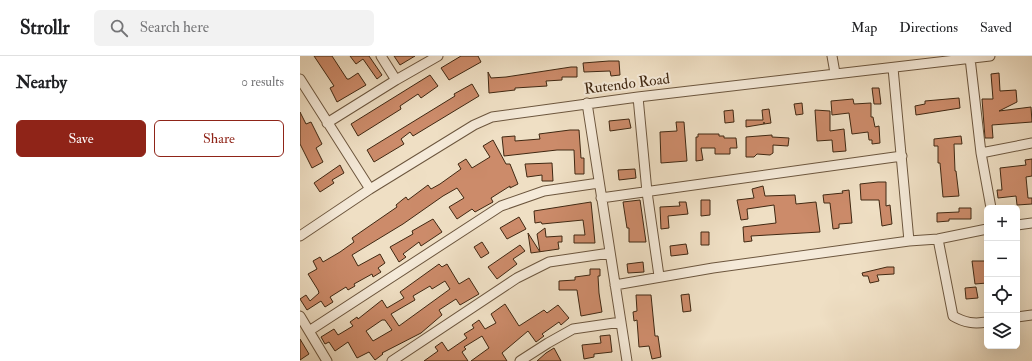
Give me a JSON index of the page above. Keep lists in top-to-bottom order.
{
  "streets": {
    "street": ["Rutendo Road"]
  },
  "page": {
    "header": "Strollr",
    "search": "Search here",
    "nav": ["Map", "Directions", "Saved"],
    "heading": ["Nearby", "0 results"],
    "buttons": ["Save", "Share"],
    "map_buttons": ["+", "−"]
  }
}
